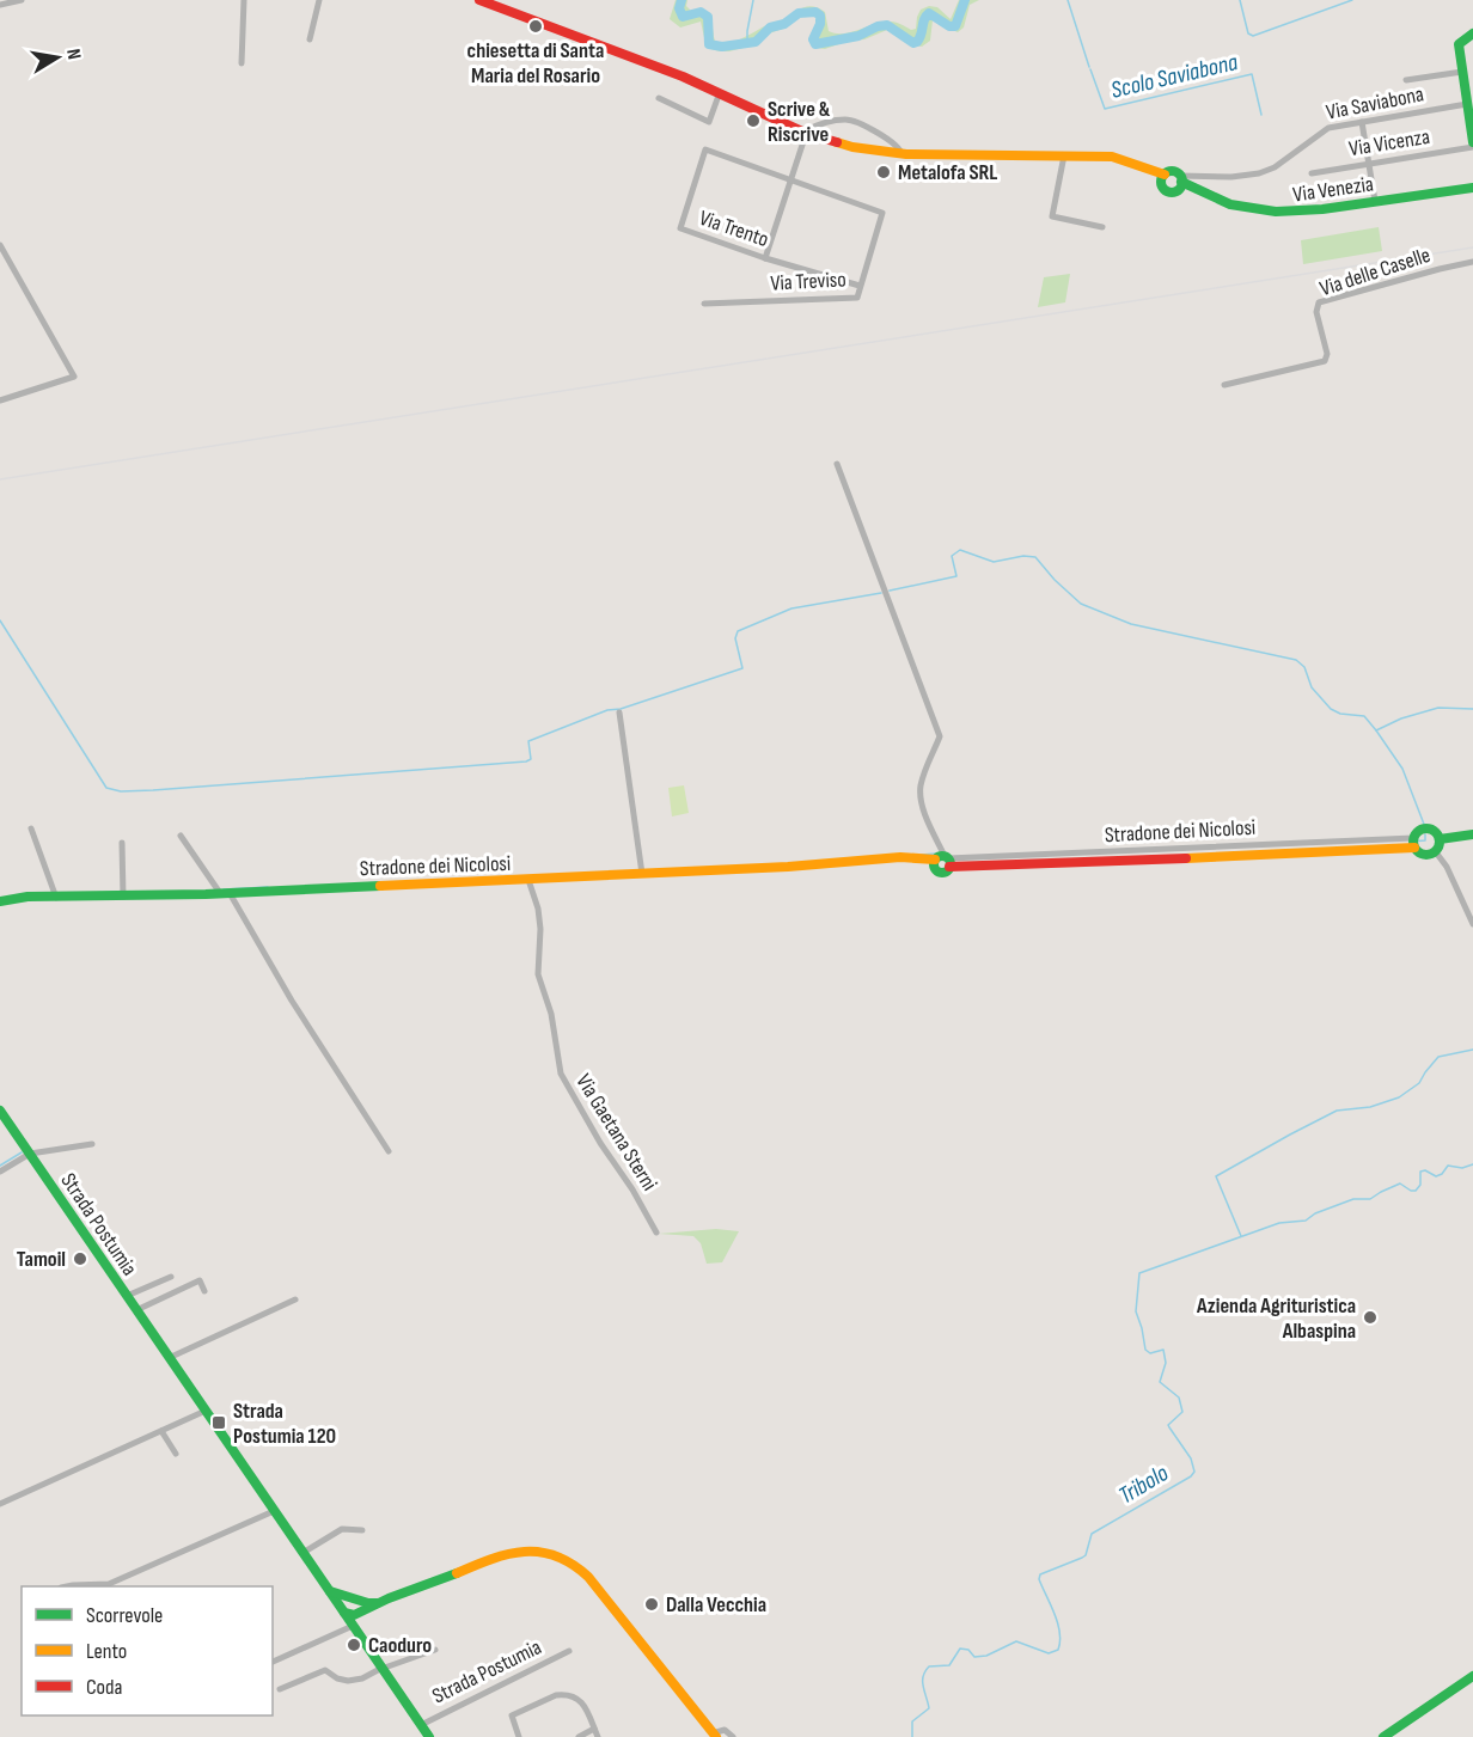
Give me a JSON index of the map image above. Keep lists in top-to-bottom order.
{
  "streets": {
    "main road": [
      "Via Saviabona",
      "Via Venezia",
      "Stradone dei Nicolosi",
      "Strada Postumia"
    ],
    "street": [
      "Via Vicenza",
      "Via Trento",
      "Via delle Caselle",
      "Via Treviso",
      "Via Gaetana Sterni"
    ]
  },
  "crossings": [
    ["Via Saviabona", "Via Venezia"],
    ["Via Trento", "Via Treviso"],
    ["Stradone dei Nicolosi", "Via Gaetana Sterni"]
  ],
  "water": ["Scolo Saviabona", "Tribolo"],
  "places": {
    "other": [
      "chiesetta di Santa Maria del Rosario",
      "Scrive & Riscrive",
      "Metalofa SRL",
      "Tamoil",
      "Azienda Agrituristica Albaspina",
      "Dalla Vecchia",
      "Caoduro"
    ],
    "transit": ["Strada Postumia 120"]
  },
  "legend": ["Scorrevole", "Lento", "Coda"],
  "north": "right"
}
